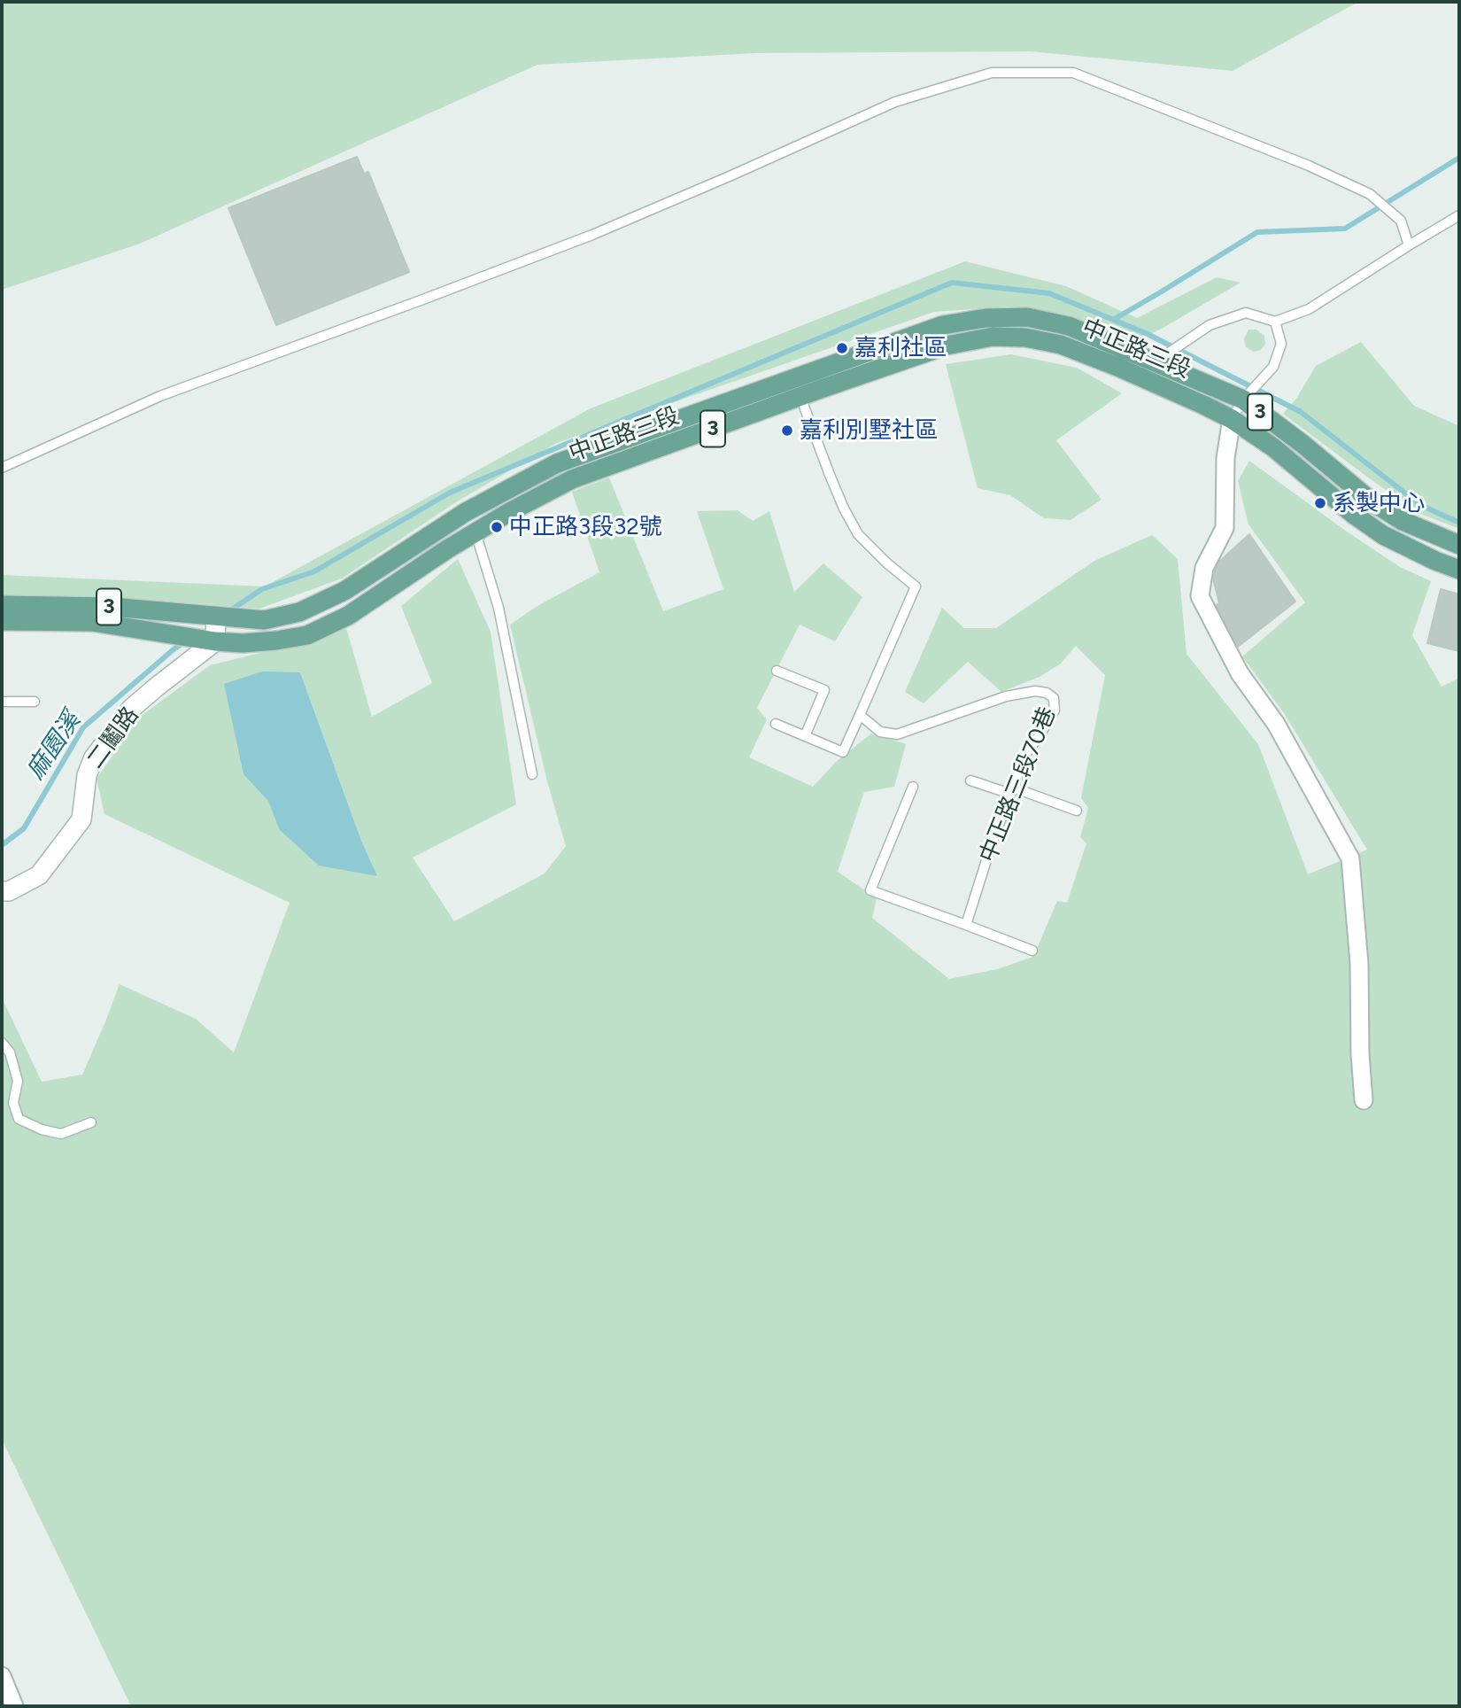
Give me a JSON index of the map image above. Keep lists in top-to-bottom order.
{
  "streets": {
    "main road": ["中正路三段", "3"],
    "street": ["二鬮路"],
    "lane": ["中正路三段70巷"]
  },
  "crossings": [
    ["中正路三段", "3"],
    ["中正路三段", "二鬮路"],
    ["3", "二鬮路"]
  ],
  "water": ["麻園溪"],
  "places": [
    "嘉利社區",
    "嘉利別墅社區",
    "系製中心",
    "中正路3段32號"
  ]
}
